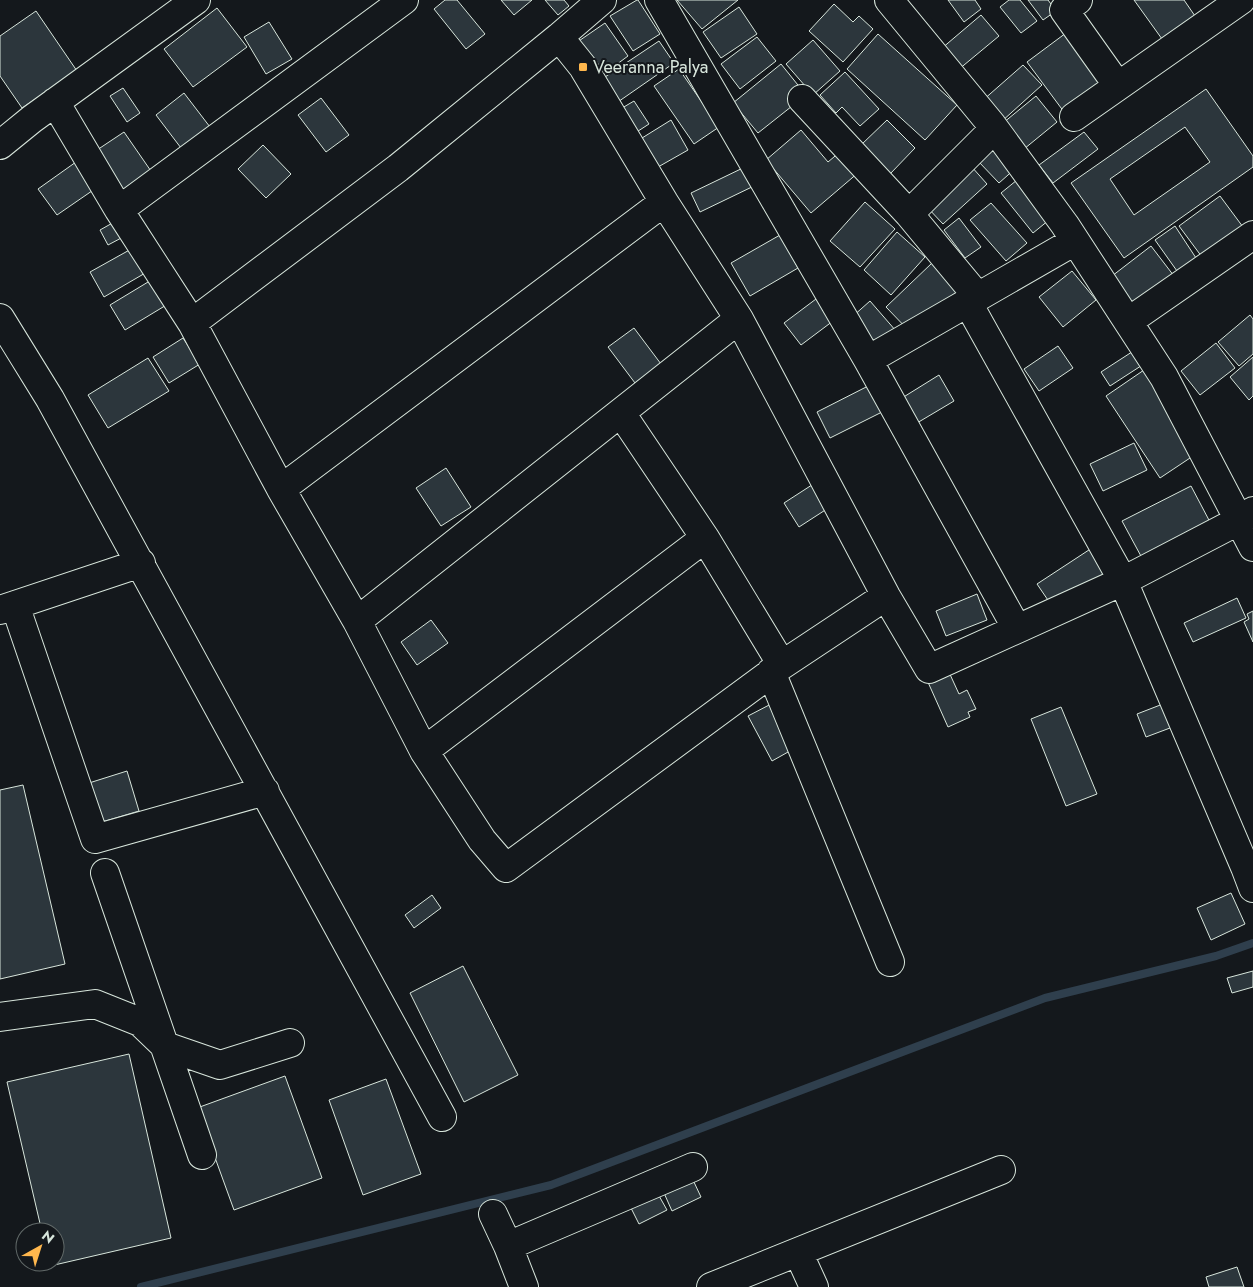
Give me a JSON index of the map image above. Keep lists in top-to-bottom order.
{
  "places": {
    "transit": ["Veeranna Palya"]
  },
  "north": "top right"
}
